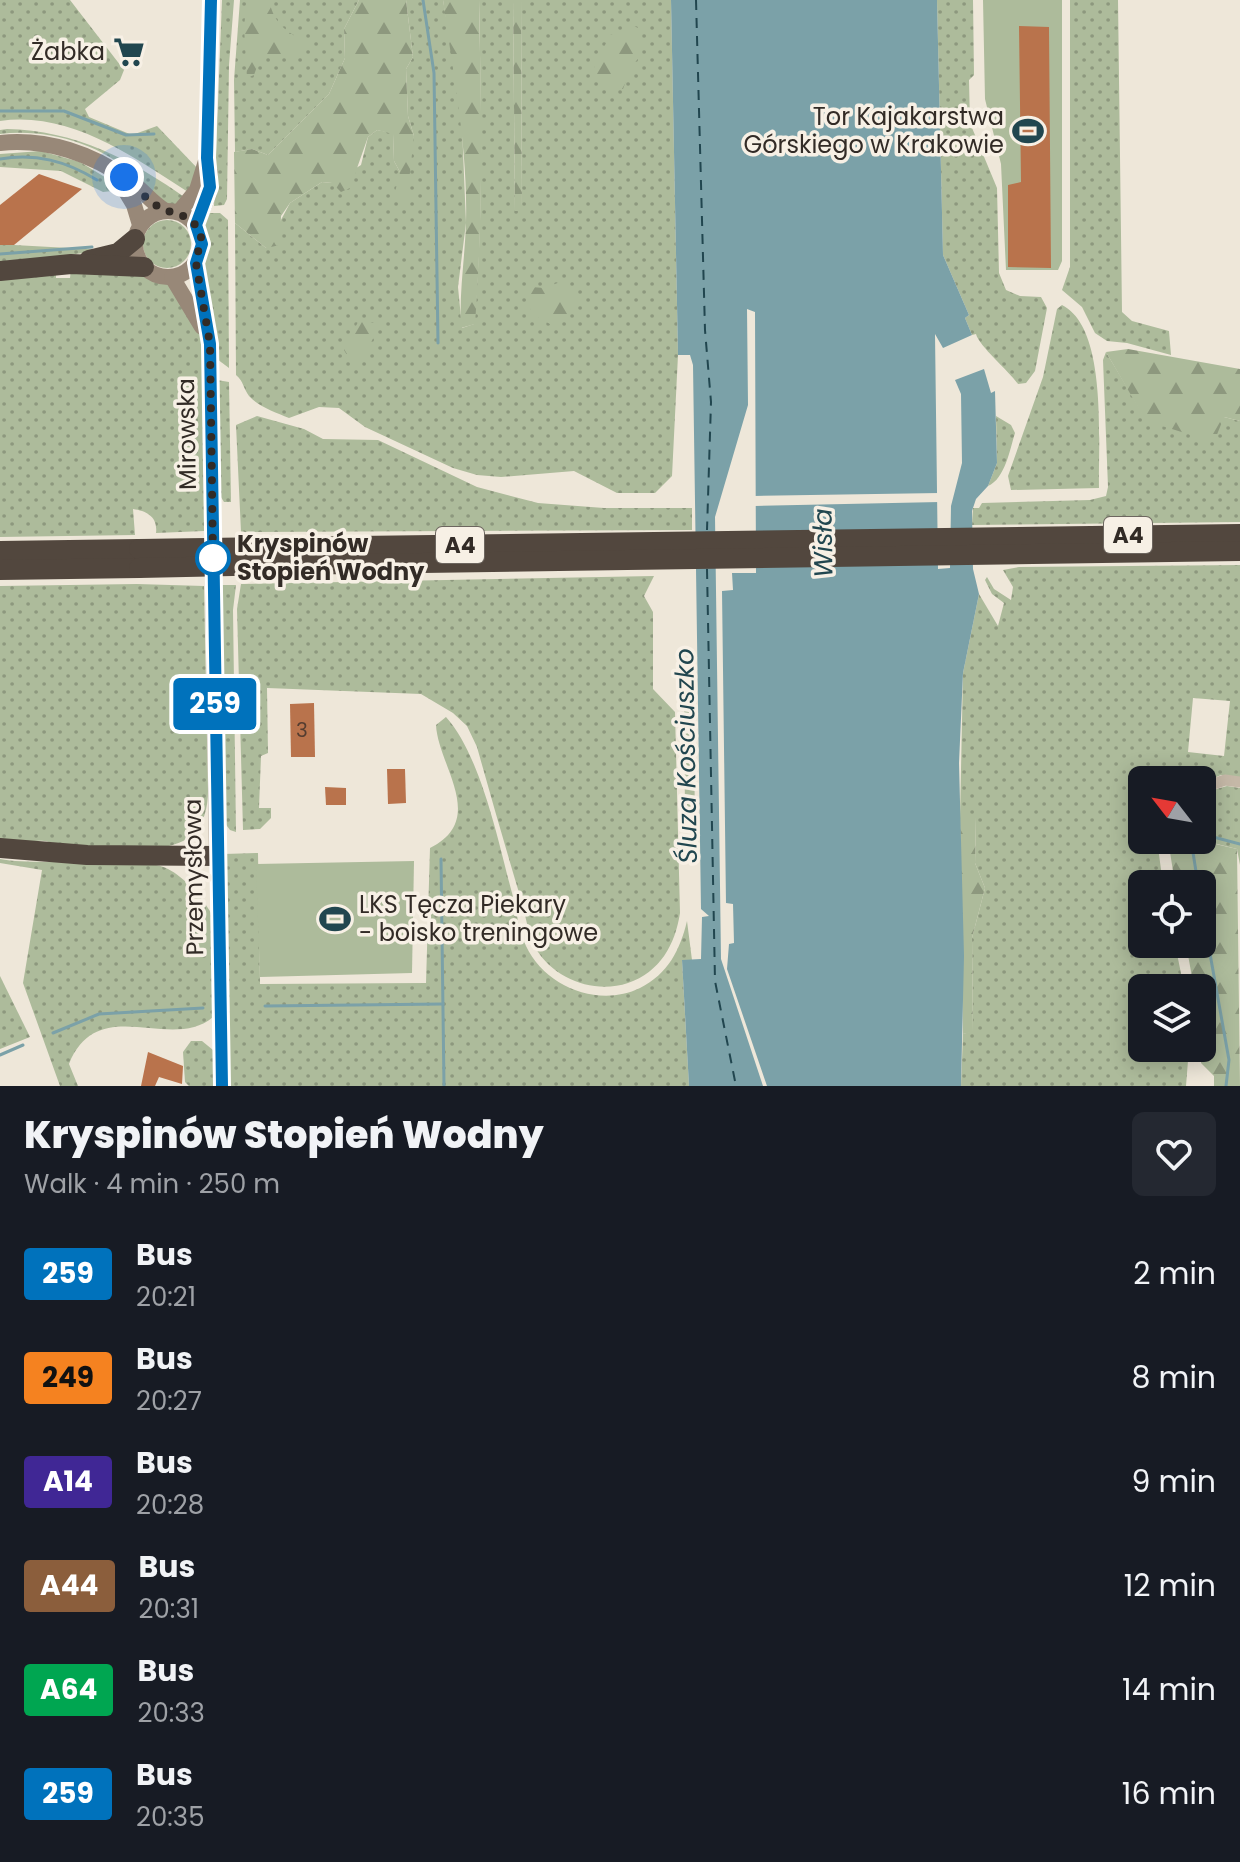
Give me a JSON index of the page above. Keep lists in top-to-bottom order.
{
  "streets": {
    "highway": ["A4"],
    "main road": ["Mirowska", "Przemysłowa"]
  },
  "crossings": [
    ["Mirowska", "Przemysłowa"]
  ],
  "water": ["Wisła", "Śluza Kościuszko"],
  "places": {
    "supermarket": ["Żabka"],
    "sports": ["Tor Kajakarstwa Górskiego w Krakowie", "LKS Tęcza Piekary - boisko treningowe"],
    "other": ["Kryspinów Stopień Wodny"]
  },
  "lines": ["bus line 259"],
  "house_numbers": ["3"],
  "north": "top left",
  "page": {
    "on_map": "259",
    "heading": ["Kryspinów Stopień Wodny", "Walk · 4 min · 250 m"],
    "list": [
      {
        "mark": "259",
        "name": "Bus",
        "note": "20:21",
        "value": "2 min"
      },
      {
        "mark": "249",
        "name": "Bus",
        "note": "20:27",
        "value": "8 min"
      },
      {
        "mark": "A14",
        "name": "Bus",
        "note": "20:28",
        "value": "9 min"
      },
      {
        "mark": "A44",
        "name": "Bus",
        "note": "20:31",
        "value": "12 min"
      },
      {
        "mark": "A64",
        "name": "Bus",
        "note": "20:33",
        "value": "14 min"
      },
      {
        "mark": "259",
        "name": "Bus",
        "note": "20:35",
        "value": "16 min"
      }
    ]
  }
}
